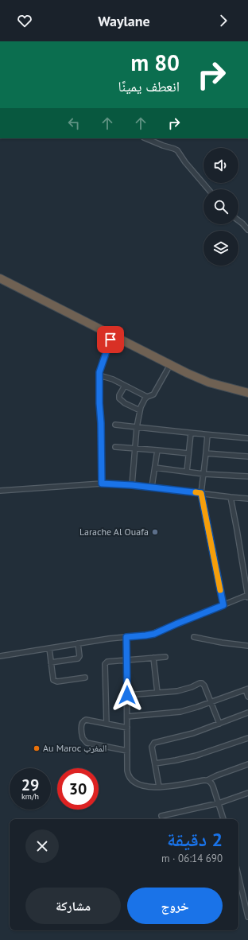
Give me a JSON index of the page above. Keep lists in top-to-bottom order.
{
  "places": ["Larache Al Ouafa", "Au Maroc المغرب"],
  "page": {
    "header": "Waylane",
    "turn": ["80 m", "انعطف يمينًا"],
    "speed": "29 km/h",
    "limit": "30",
    "heading": ["2 دقيقة", "690 m · 06:14"],
    "buttons": ["خروج", "مشاركة"]
  }
}
